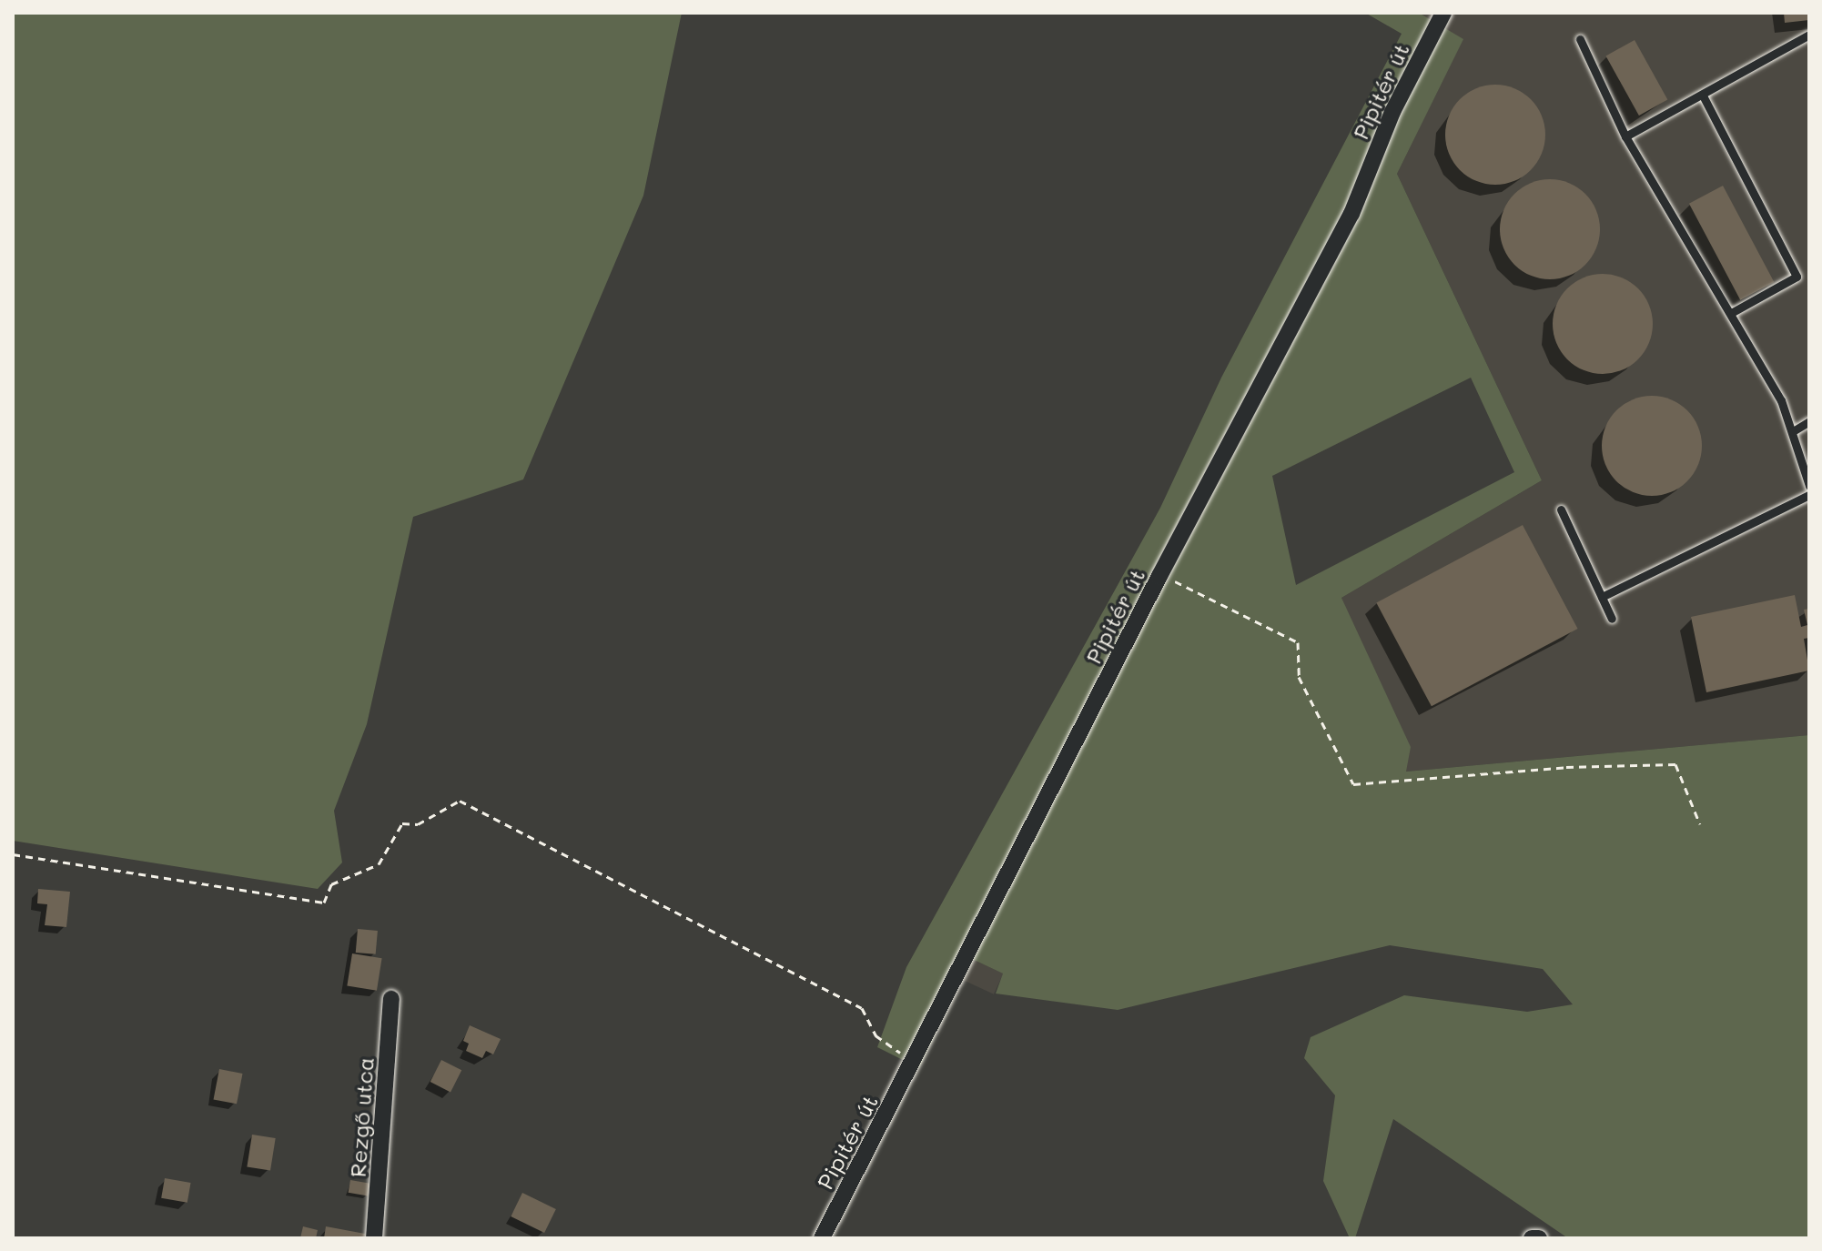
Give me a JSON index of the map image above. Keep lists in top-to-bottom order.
{
  "streets": {
    "street": ["Pipitér út", "Rezgő utca"]
  }
}
